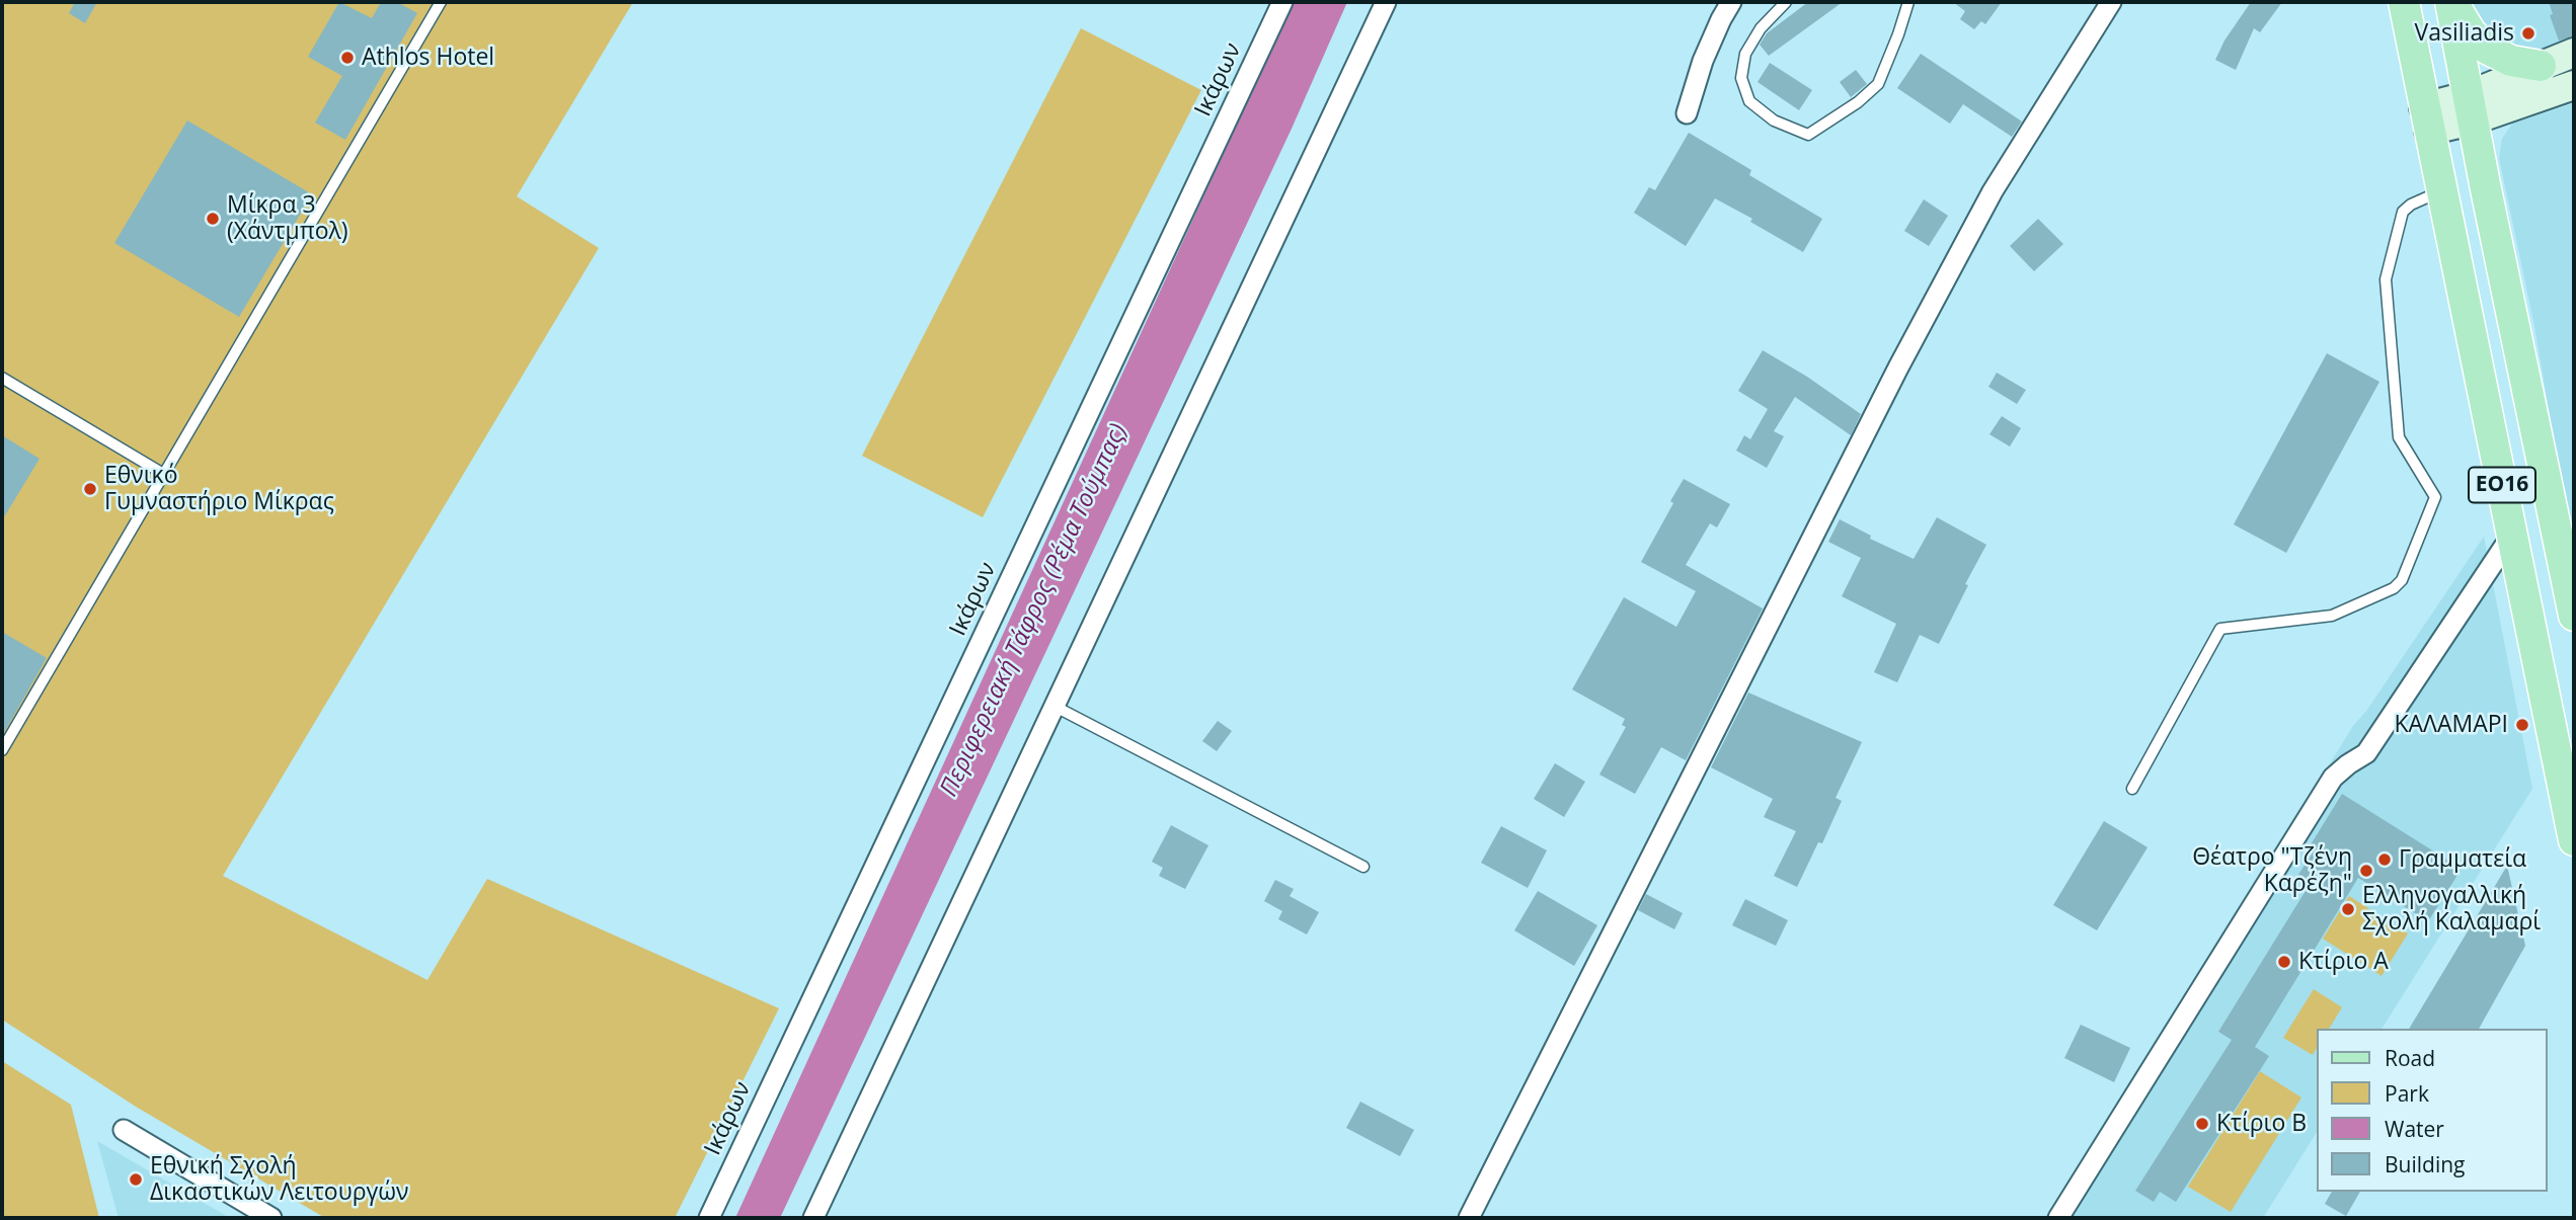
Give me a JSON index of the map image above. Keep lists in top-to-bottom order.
{
  "streets": {
    "main road": ["ΕΟ16"],
    "street": ["Ικάρων"]
  },
  "water": ["Περιφερειακή Τάφρος (Ρέμα Τούμπας)"],
  "places": [
    "Vasiliadis",
    "Athlos Hotel",
    "Μίκρα 3 (Χάντμπολ)",
    "Εθνικό Γυμναστήριο Μίκρας",
    "ΚΑΛΑΜΑΡΙ",
    "Γραμματεία",
    "Θέατρο \"Τζένη Καρέζη\"",
    "Ελληνογαλλική Σχολή Καλαμαρί",
    "Κτίριο Α",
    "Κτίριο Β",
    "Εθνική Σχολή Δικαστικών Λειτουργών"
  ],
  "legend": [
    "Road",
    "Park",
    "Water",
    "Building"
  ]
}
